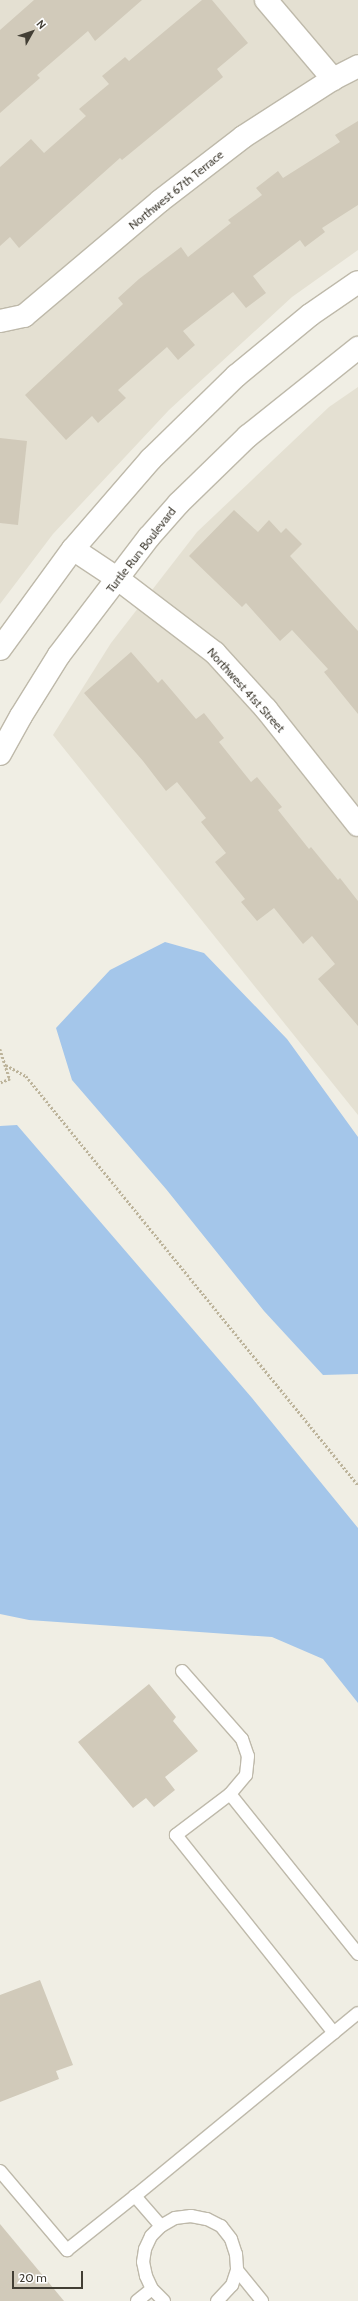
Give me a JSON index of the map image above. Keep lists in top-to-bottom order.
{
  "streets": {
    "street": ["Northwest 67th Terrace", "Turtle Run Boulevard", "Northwest 41st Street"]
  },
  "crossings": [
    ["Turtle Run Boulevard", "Northwest 41st Street"]
  ],
  "scale_bar": "20 m",
  "north": "top right"
}
